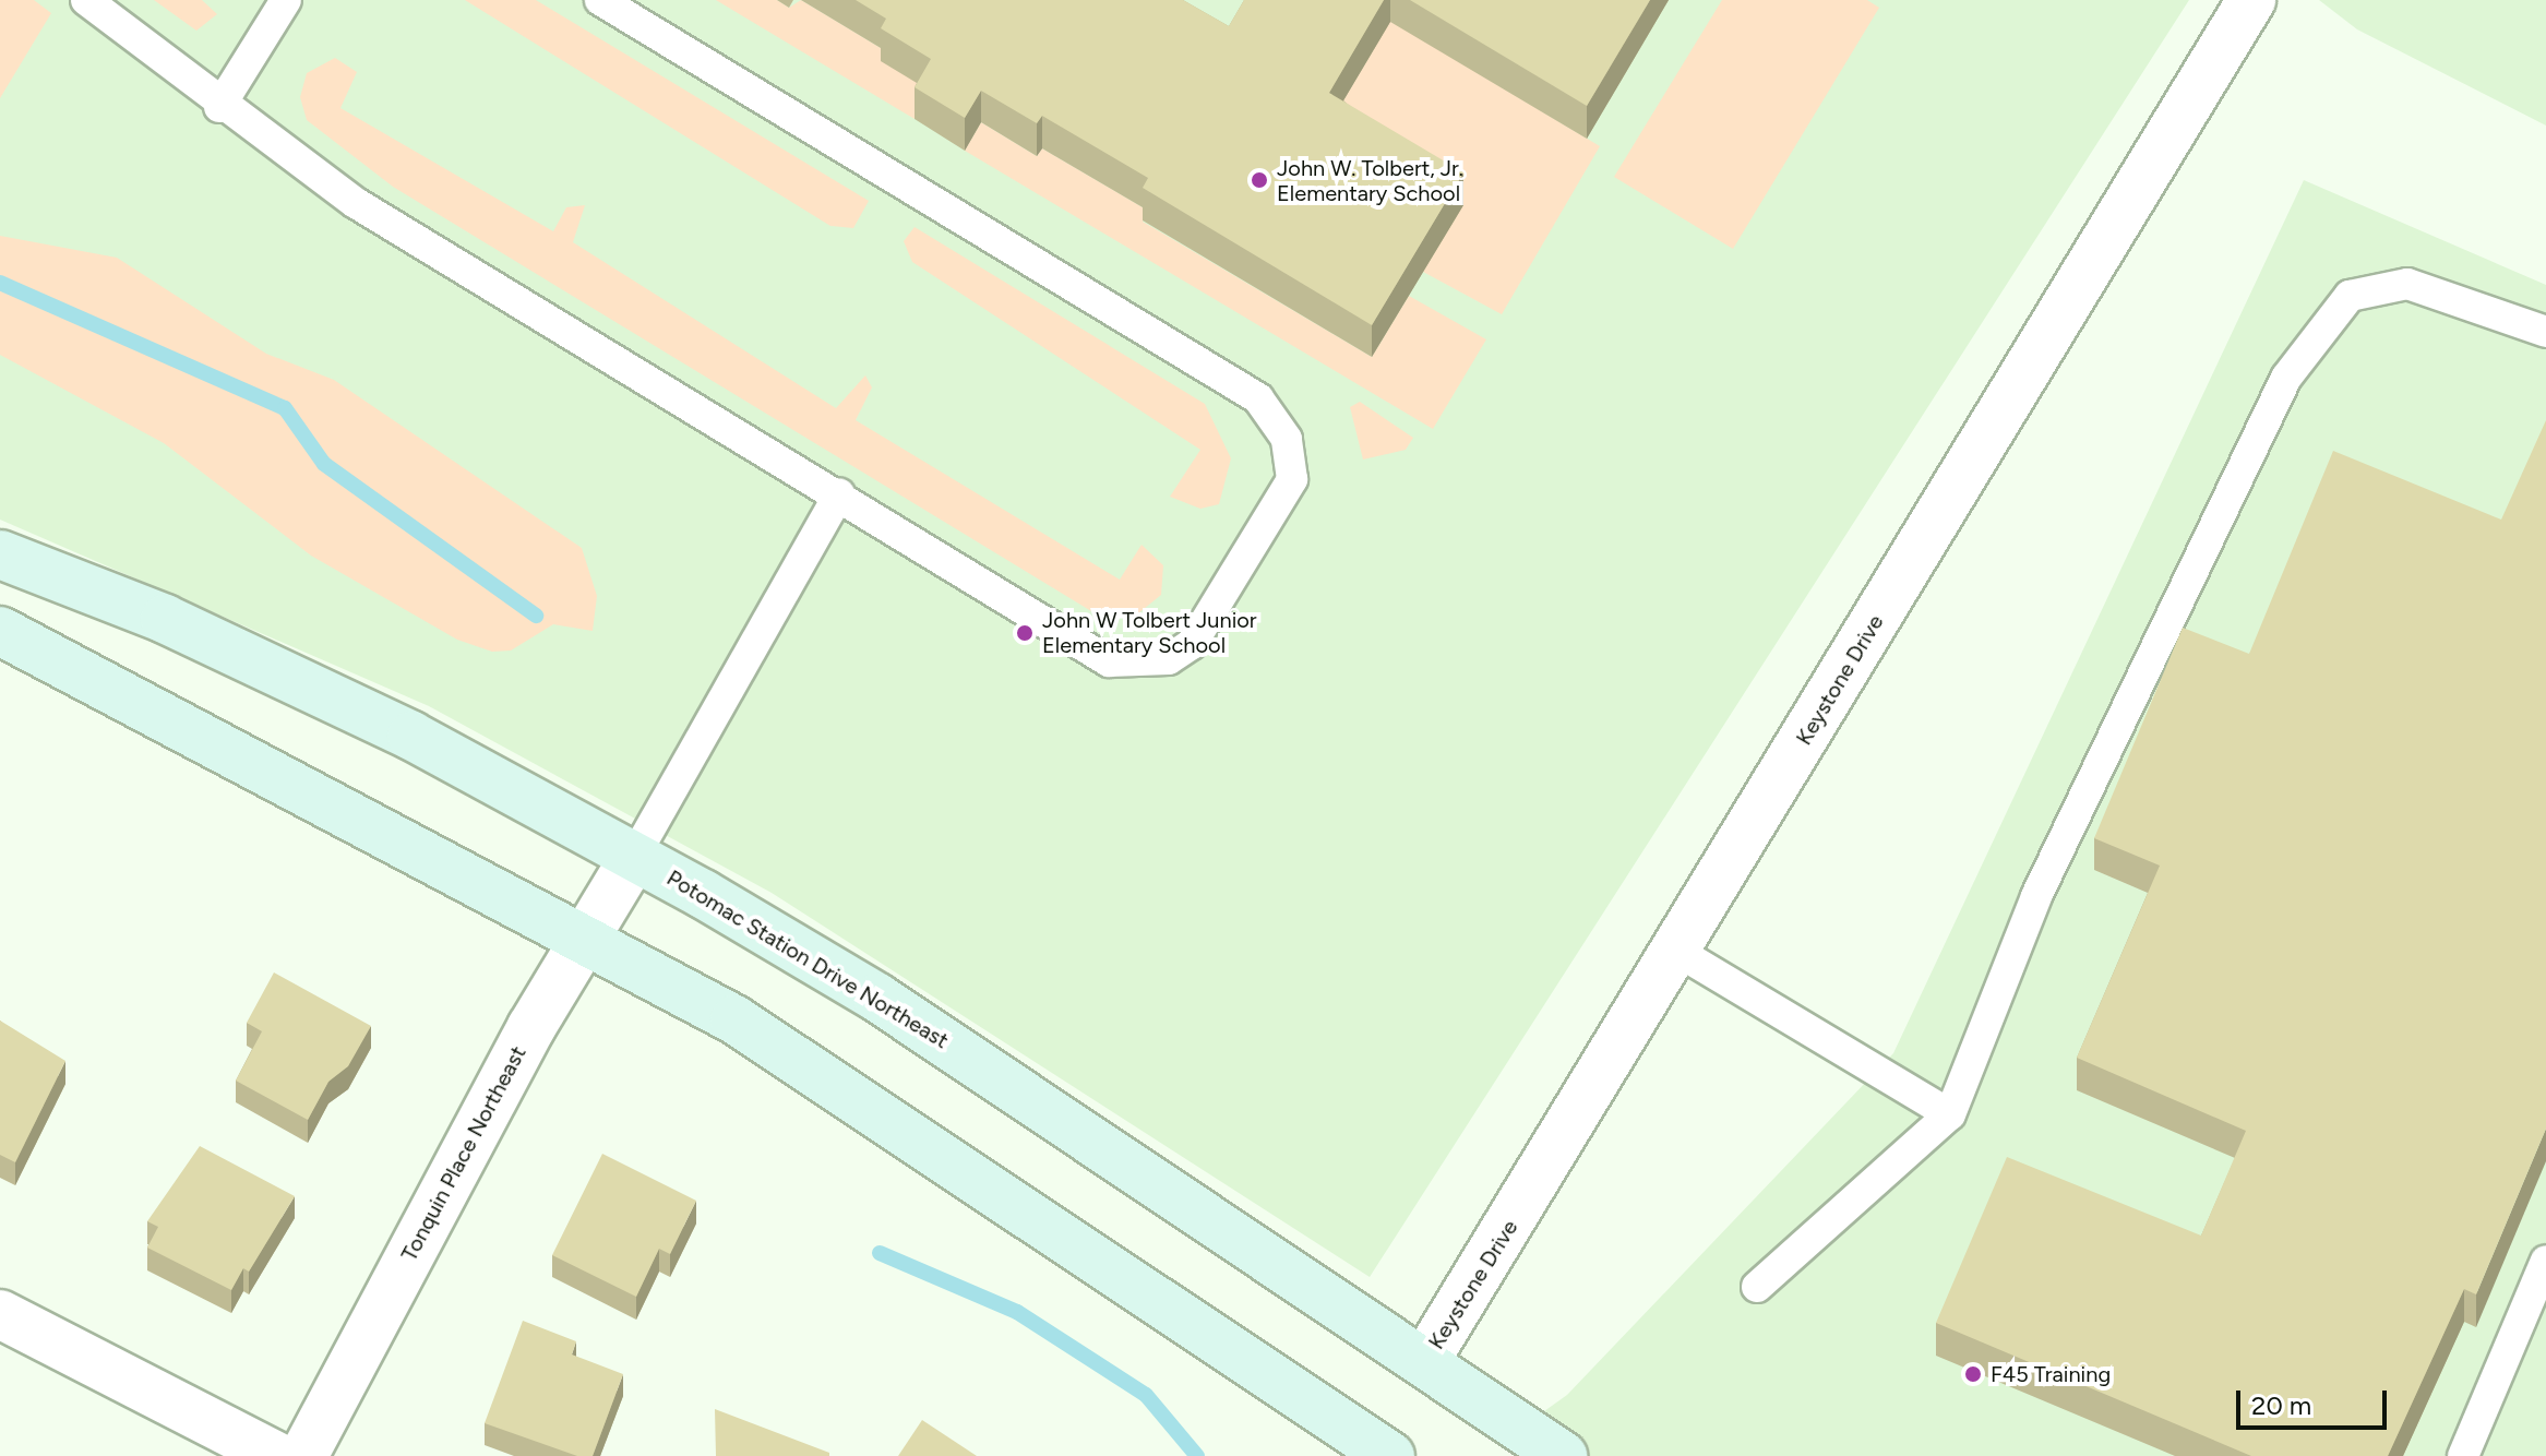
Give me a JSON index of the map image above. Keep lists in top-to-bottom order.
{
  "streets": {
    "street": ["Keystone Drive", "Potomac Station Drive Northeast", "Tonquin Place Northeast"]
  },
  "crossings": [
    ["Keystone Drive", "Potomac Station Drive Northeast"],
    ["Potomac Station Drive Northeast", "Tonquin Place Northeast"]
  ],
  "places": ["John W. Tolbert, Jr. Elementary School", "John W Tolbert Junior Elementary School", "F45 Training"],
  "scale_bar": "20 m"
}
